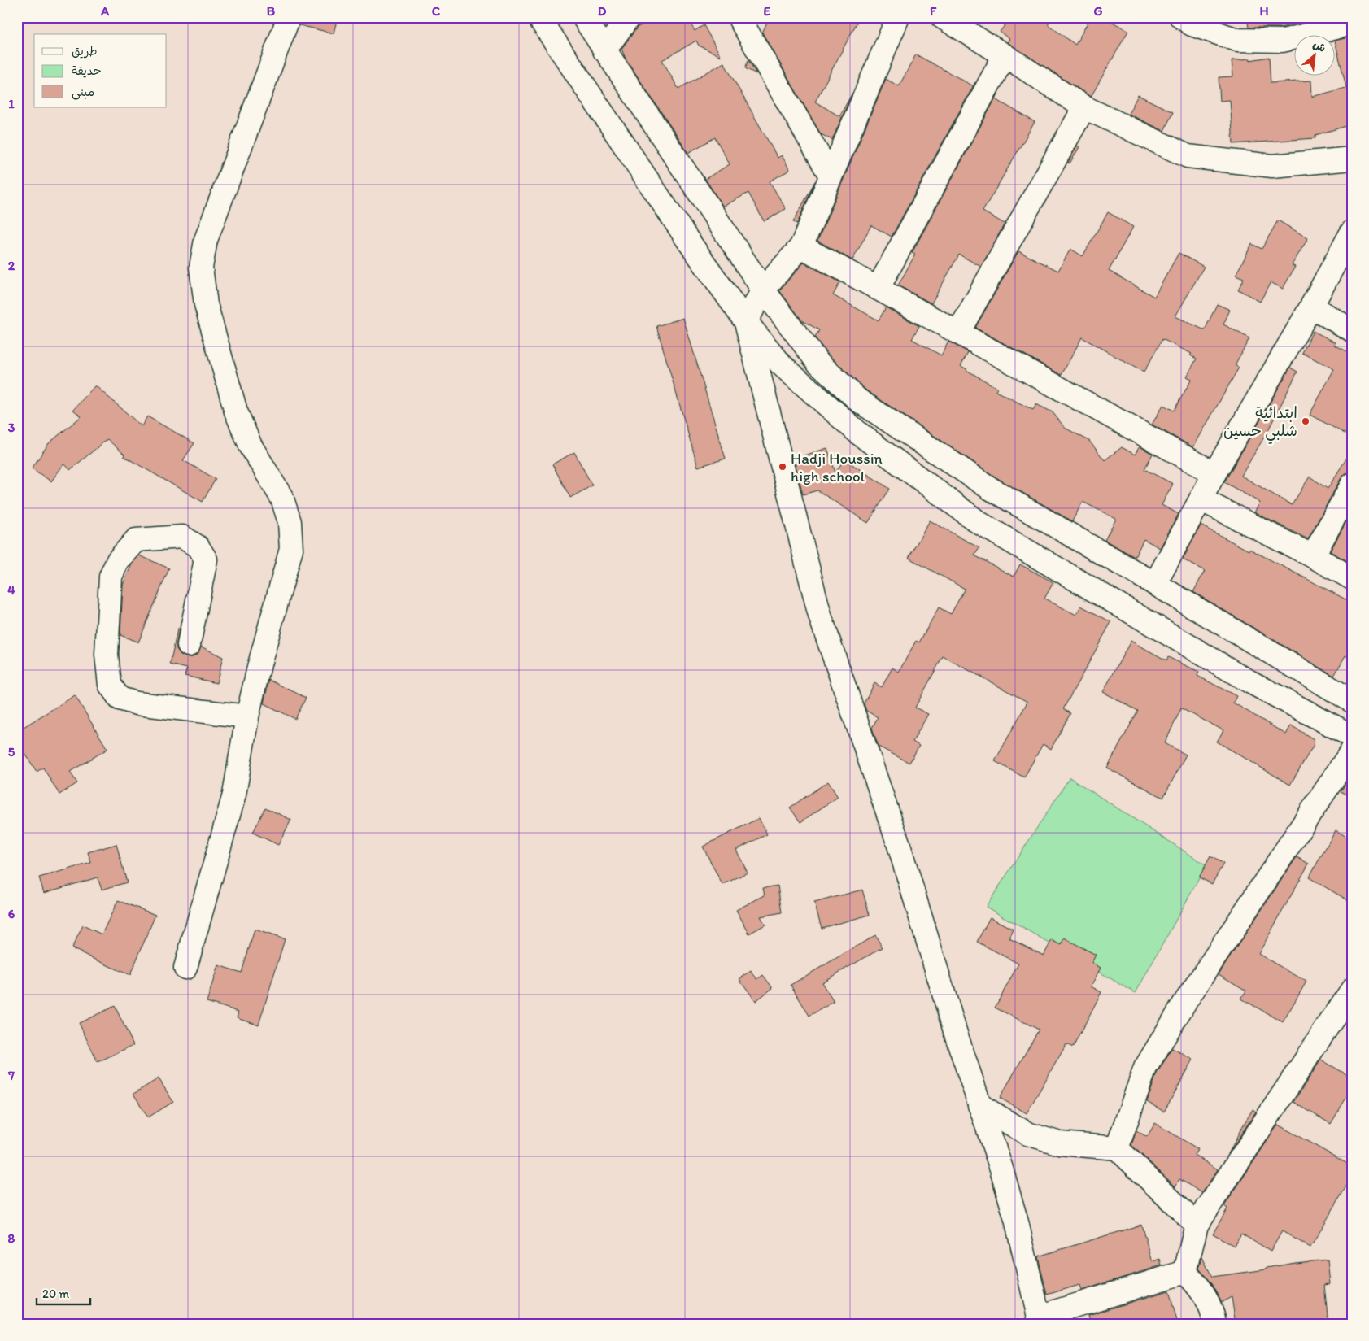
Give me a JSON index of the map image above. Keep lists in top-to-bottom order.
{
  "places": ["ابتدائية شلبي حسين", "Hadji Houssin high school"],
  "legend": ["طريق", "حديقة", "مبنى"],
  "scale_bar": "20 m",
  "north": "top right",
  "grid": {
    "columns": [
      "A",
      "B",
      "C",
      "D",
      "E",
      "F",
      "G",
      "H"
    ],
    "rows": [
      "1",
      "2",
      "3",
      "4",
      "5",
      "6",
      "7",
      "8"
    ]
  }
}
